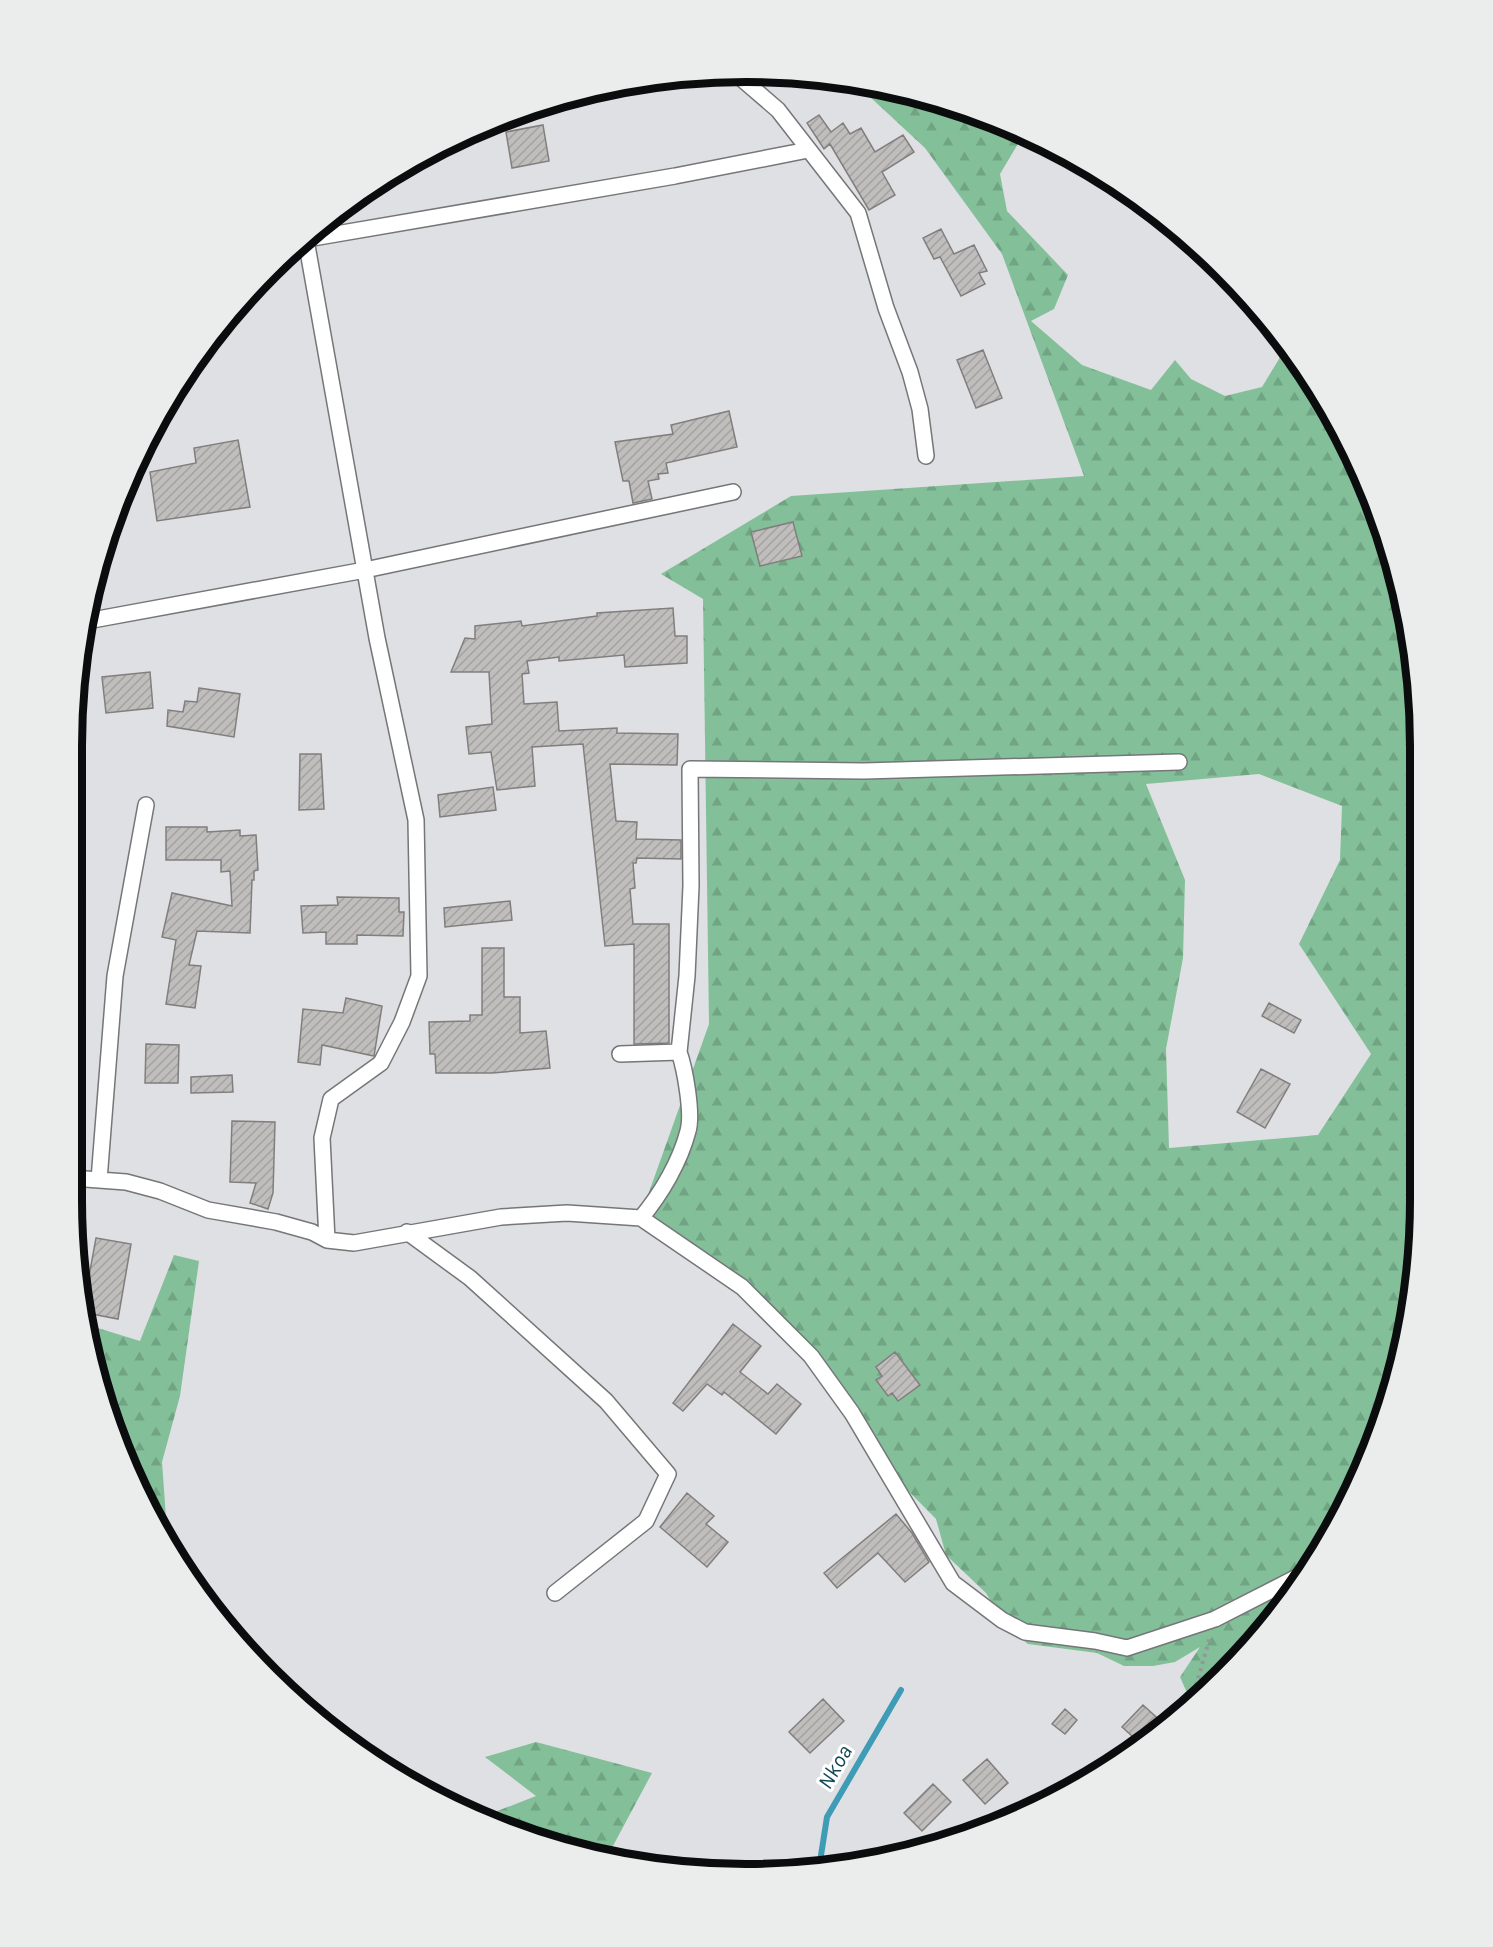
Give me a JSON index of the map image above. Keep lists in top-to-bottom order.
{
  "water": ["Nkoa"]
}
